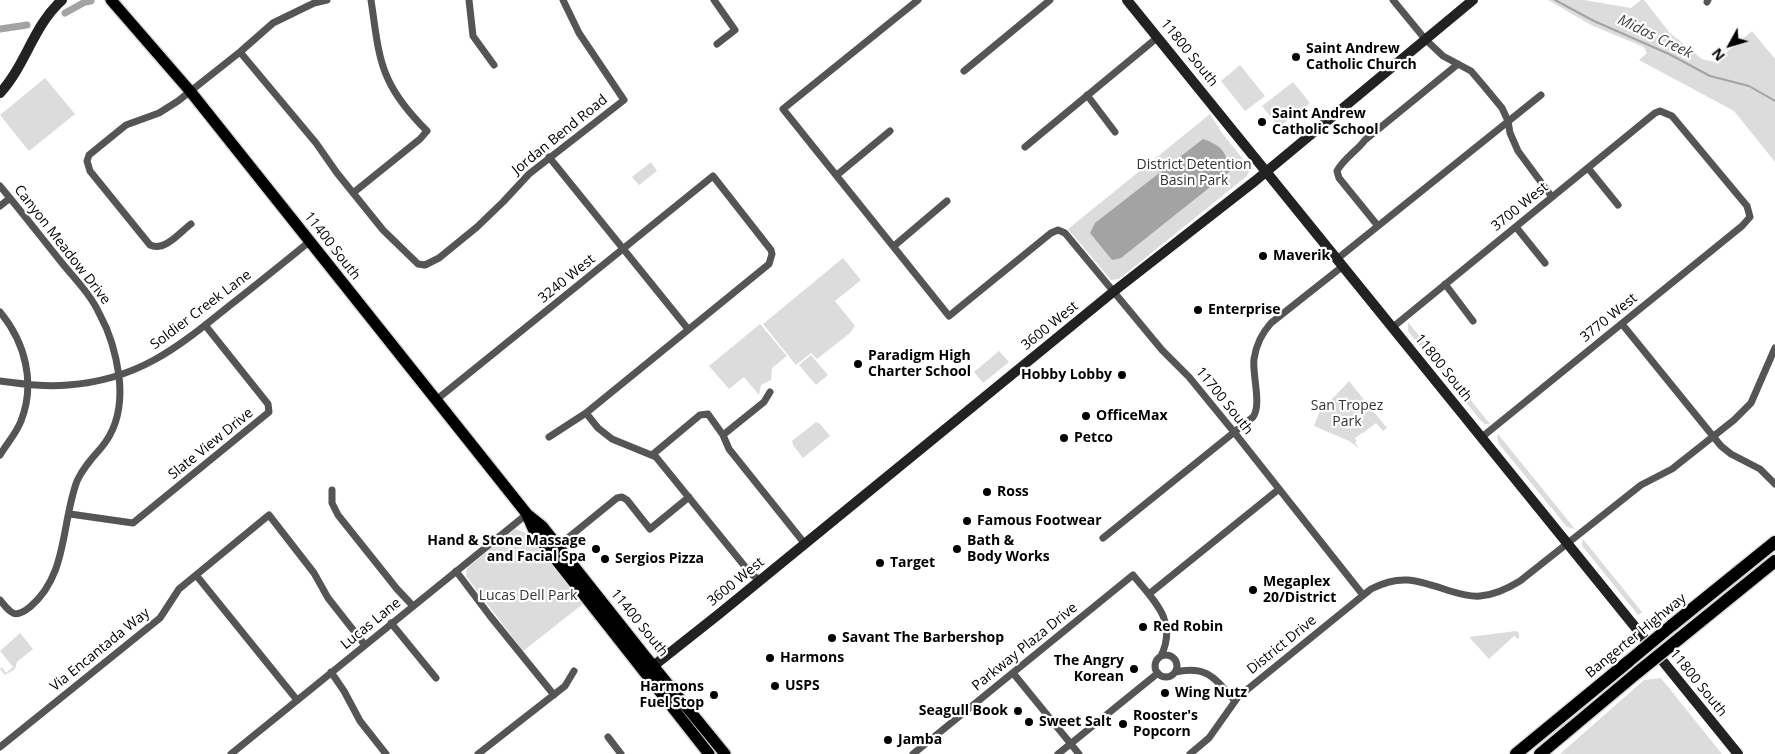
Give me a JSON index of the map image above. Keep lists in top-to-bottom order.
{
  "streets": {
    "highway": ["Bangerter Highway"],
    "main road": ["11800 South", "11400 South", "3600 West"],
    "street": [
      "Jordan Bend Road",
      "3700 West",
      "Canyon Meadow Drive",
      "3240 West",
      "Soldier Creek Lane",
      "3770 West",
      "11700 South",
      "Slate View Drive",
      "Lucas Lane",
      "District Drive",
      "Parkway Plaza Drive",
      "Via Encantada Way"
    ]
  },
  "crossings": [
    ["11800 South", "3700 West"],
    ["11800 South", "3770 West"],
    ["11800 South", "3600 West"],
    ["11800 South", "District Drive"],
    ["3700 West", "3770 West"],
    ["Canyon Meadow Drive", "Soldier Creek Lane"],
    ["Canyon Meadow Drive", "Slate View Drive"],
    ["11400 South", "3240 West"],
    ["11400 South", "Soldier Creek Lane"],
    ["11400 South", "3600 West"],
    ["11400 South", "Lucas Lane"],
    ["Soldier Creek Lane", "Slate View Drive"],
    ["3600 West", "11700 South"],
    ["11700 South", "District Drive"],
    ["Lucas Lane", "Via Encantada Way"]
  ],
  "water": ["Midas Creek"],
  "parks": ["District Detention Basin Park", "San Tropez Park", "Lucas Dell Park"],
  "places": [
    "Saint Andrew Catholic Church",
    "Saint Andrew Catholic School",
    "Maverik",
    "Enterprise",
    "Paradigm High Charter School",
    "Hobby Lobby",
    "OfficeMax",
    "Petco",
    "Ross",
    "Famous Footwear",
    "Hand & Stone Massage and Facial Spa",
    "Bath & Body Works",
    "Sergios Pizza",
    "Target",
    "Megaplex 20/District",
    "Red Robin",
    "Savant The Barbershop",
    "Harmons",
    "The Angry Korean",
    "USPS",
    "Wing Nutz",
    "Harmons Fuel Stop",
    "Seagull Book",
    "Sweet Salt",
    "Rooster's Popcorn",
    "Jamba"
  ],
  "north": "bottom left"
}
